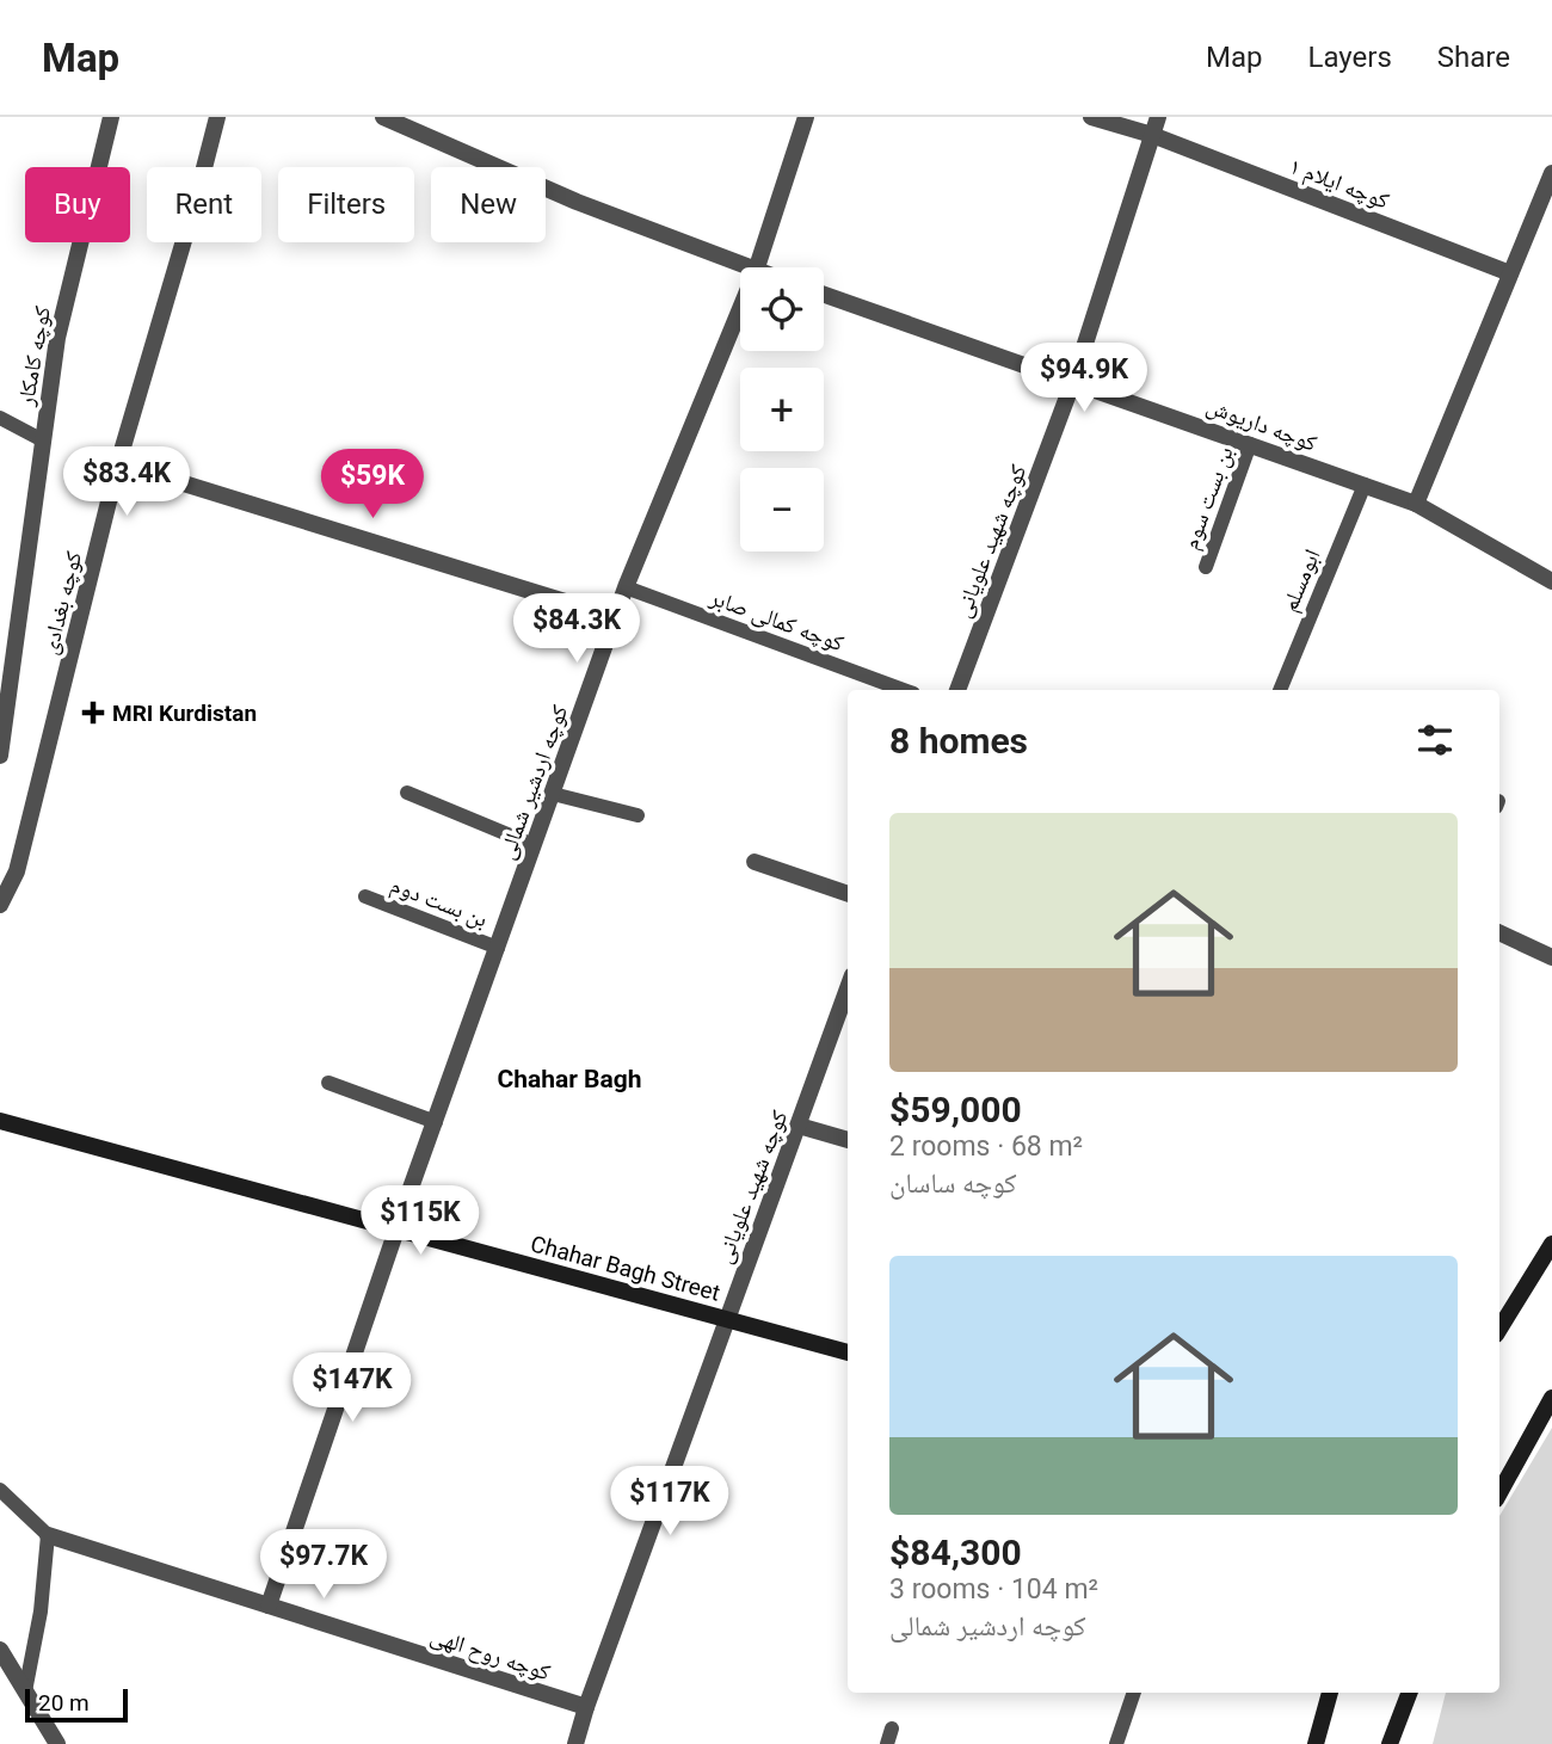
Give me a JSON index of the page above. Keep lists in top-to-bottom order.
{
  "streets": {
    "main road": ["Chahar Bagh Street"],
    "street": [
      "کوچه ایلام ۱",
      "کوچه کامکار",
      "کوچه داریوش",
      "کوچه شهید علویانی",
      "کوچه بغدادی",
      "کوچه اردشیر شمالی",
      "کوچه روح الهی"
    ],
    "lane": [
      "بن بست سوم",
      "ابومسلم",
      "کوچه کمالی صابر",
      "بن بست دوم"
    ]
  },
  "crossings": [
    ["کوچه ایلام ۱", "کوچه شهید علویانی"],
    ["کوچه داریوش", "بن بست سوم"],
    ["کوچه داریوش", "کوچه شهید علویانی"],
    ["کوچه داریوش", "ابومسلم"],
    ["کوچه شهید علویانی", "Chahar Bagh Street"],
    ["کوچه شهید علویانی", "کوچه روح الهی"],
    ["کوچه کمالی صابر", "کوچه اردشیر شمالی"],
    ["کوچه اردشیر شمالی", "بن بست دوم"],
    ["کوچه اردشیر شمالی", "Chahar Bagh Street"],
    ["کوچه اردشیر شمالی", "کوچه روح الهی"]
  ],
  "districts": ["Chahar Bagh"],
  "places": {
    "health": ["MRI Kurdistan"]
  },
  "scale_bar": "20 m",
  "page": {
    "header": "Map",
    "nav": ["Map", "Layers", "Share"],
    "chip": [
      "Buy",
      "Rent",
      "Filters",
      "New"
    ],
    "map_buttons": ["+", "−"],
    "price": [
      "$94.9K",
      "$83.4K",
      "$59K",
      "$84.3K",
      "$115K",
      "$147K",
      "$117K",
      "$97.7K"
    ],
    "heading": "8 homes",
    "list": [
      {
        "name": "$59,000",
        "note": "2 rooms · 68 m² · کوچه ساسان"
      },
      {
        "name": "$84,300",
        "note": "3 rooms · 104 m² · کوچه اردشیر شمالی"
      }
    ],
    "scale": "20 m"
  }
}
